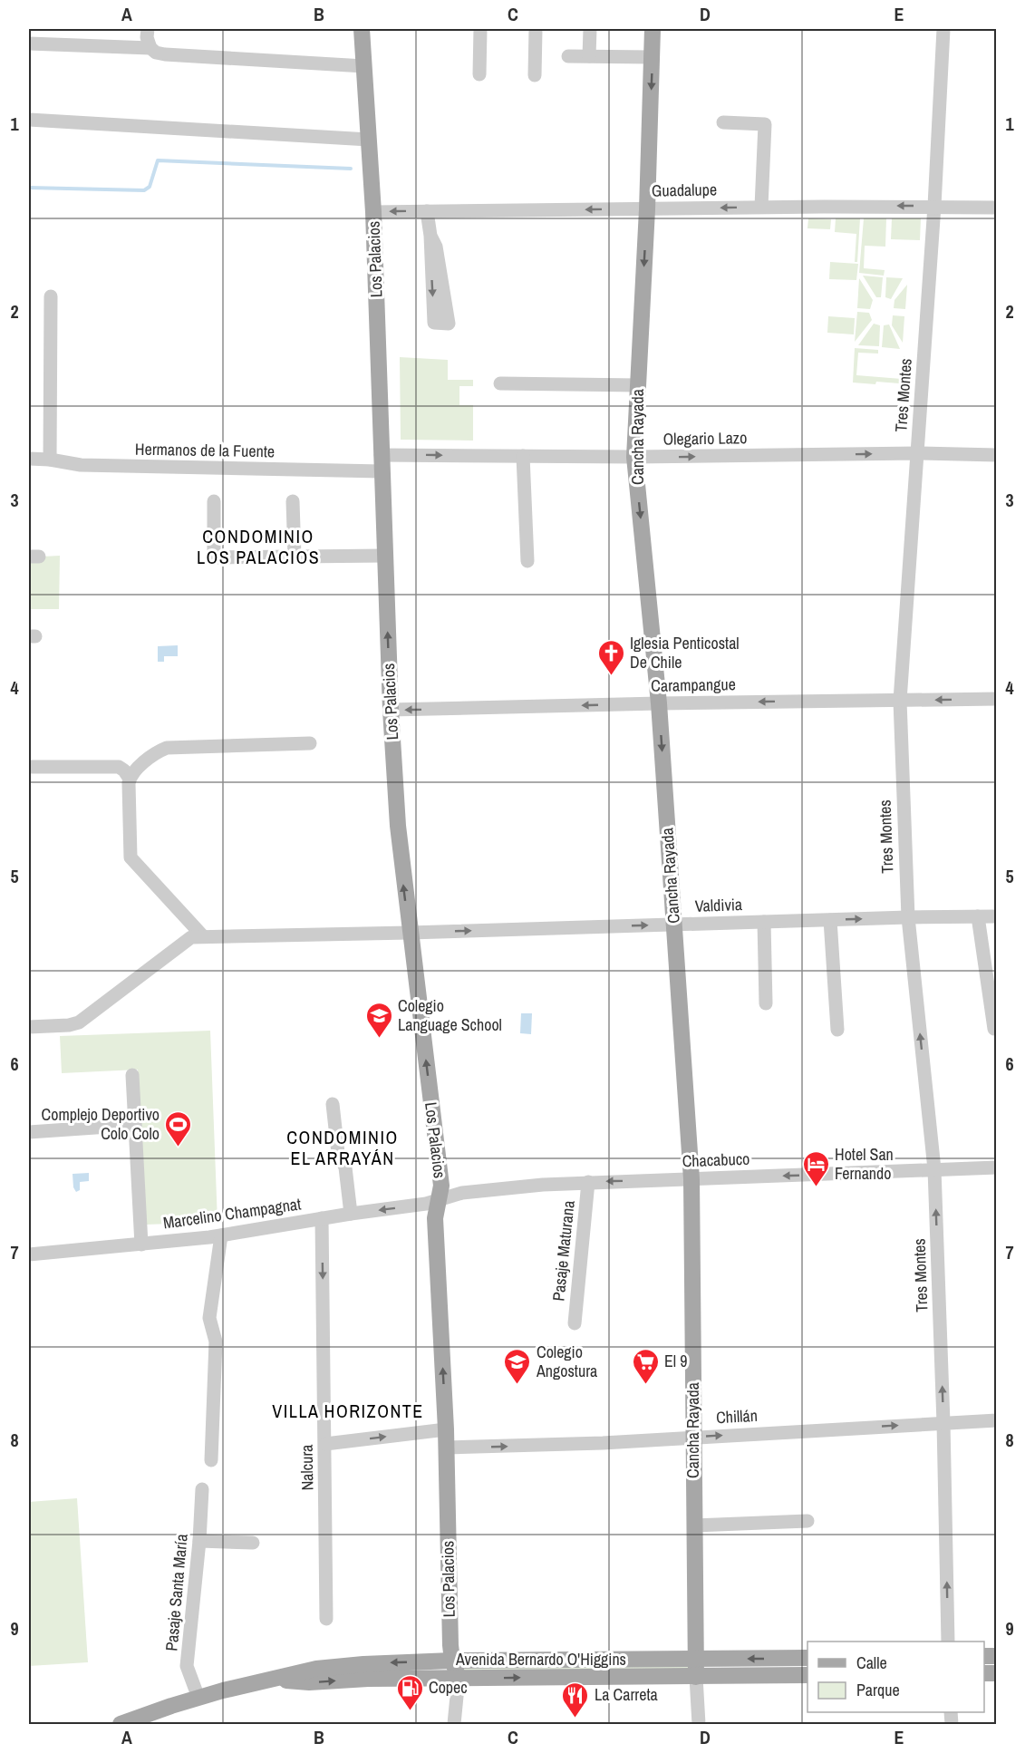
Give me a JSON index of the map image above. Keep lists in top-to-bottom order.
{
  "streets": {
    "main road": ["Los Palacios", "Cancha Rayada", "Avenida Bernardo O'Higgins"],
    "street": [
      "Guadalupe",
      "Tres Montes",
      "Olegario Lazo",
      "Hermanos de la Fuente",
      "Carampangue",
      "Valdivia",
      "Chacabuco",
      "Marcelino Champagnat",
      "Pasaje Maturana",
      "Chillán",
      "Nalcura",
      "Pasaje Santa María"
    ]
  },
  "crossings": [
    ["Guadalupe", "Los Palacios"],
    ["Guadalupe", "Tres Montes"],
    ["Guadalupe", "Cancha Rayada"],
    ["Los Palacios", "Olegario Lazo"],
    ["Los Palacios", "Hermanos de la Fuente"],
    ["Los Palacios", "Carampangue"],
    ["Los Palacios", "Valdivia"],
    ["Los Palacios", "Chacabuco"],
    ["Los Palacios", "Marcelino Champagnat"],
    ["Los Palacios", "Chillán"],
    ["Los Palacios", "Avenida Bernardo O'Higgins"],
    ["Tres Montes", "Olegario Lazo"],
    ["Tres Montes", "Carampangue"],
    ["Tres Montes", "Valdivia"],
    ["Tres Montes", "Chacabuco"],
    ["Tres Montes", "Chillán"],
    ["Cancha Rayada", "Olegario Lazo"],
    ["Cancha Rayada", "Carampangue"],
    ["Cancha Rayada", "Valdivia"],
    ["Cancha Rayada", "Chacabuco"],
    ["Cancha Rayada", "Chillán"],
    ["Cancha Rayada", "Avenida Bernardo O'Higgins"],
    ["Chacabuco", "Marcelino Champagnat"],
    ["Chacabuco", "Pasaje Maturana"],
    ["Marcelino Champagnat", "Nalcura"],
    ["Pasaje Santa María", "Avenida Bernardo O'Higgins"]
  ],
  "one_way": [
    "Guadalupe",
    "Los Palacios",
    "Cancha Rayada",
    "Olegario Lazo",
    "Carampangue",
    "Valdivia",
    "Chacabuco",
    "Chillán"
  ],
  "districts": ["CONDOMINIO LOS PALACIOS", "CONDOMINIO EL ARRAYÁN", "VILLA HORIZONTE"],
  "places": {
    "church": ["Iglesia Penticostal De Chile"],
    "school or university": ["Colegio Language School", "Colegio Angostura"],
    "sports": ["Complejo Deportivo Colo Colo"],
    "hotel": ["Hotel San Fernando"],
    "supermarket": ["El 9"],
    "fuel station": ["Copec"],
    "restaurant": ["La Carreta"]
  },
  "legend": ["Calle", "Parque"],
  "grid": {
    "columns": [
      "A",
      "B",
      "C",
      "D",
      "E"
    ],
    "rows": [
      "1",
      "2",
      "3",
      "4",
      "5",
      "6",
      "7",
      "8",
      "9"
    ]
  }
}
